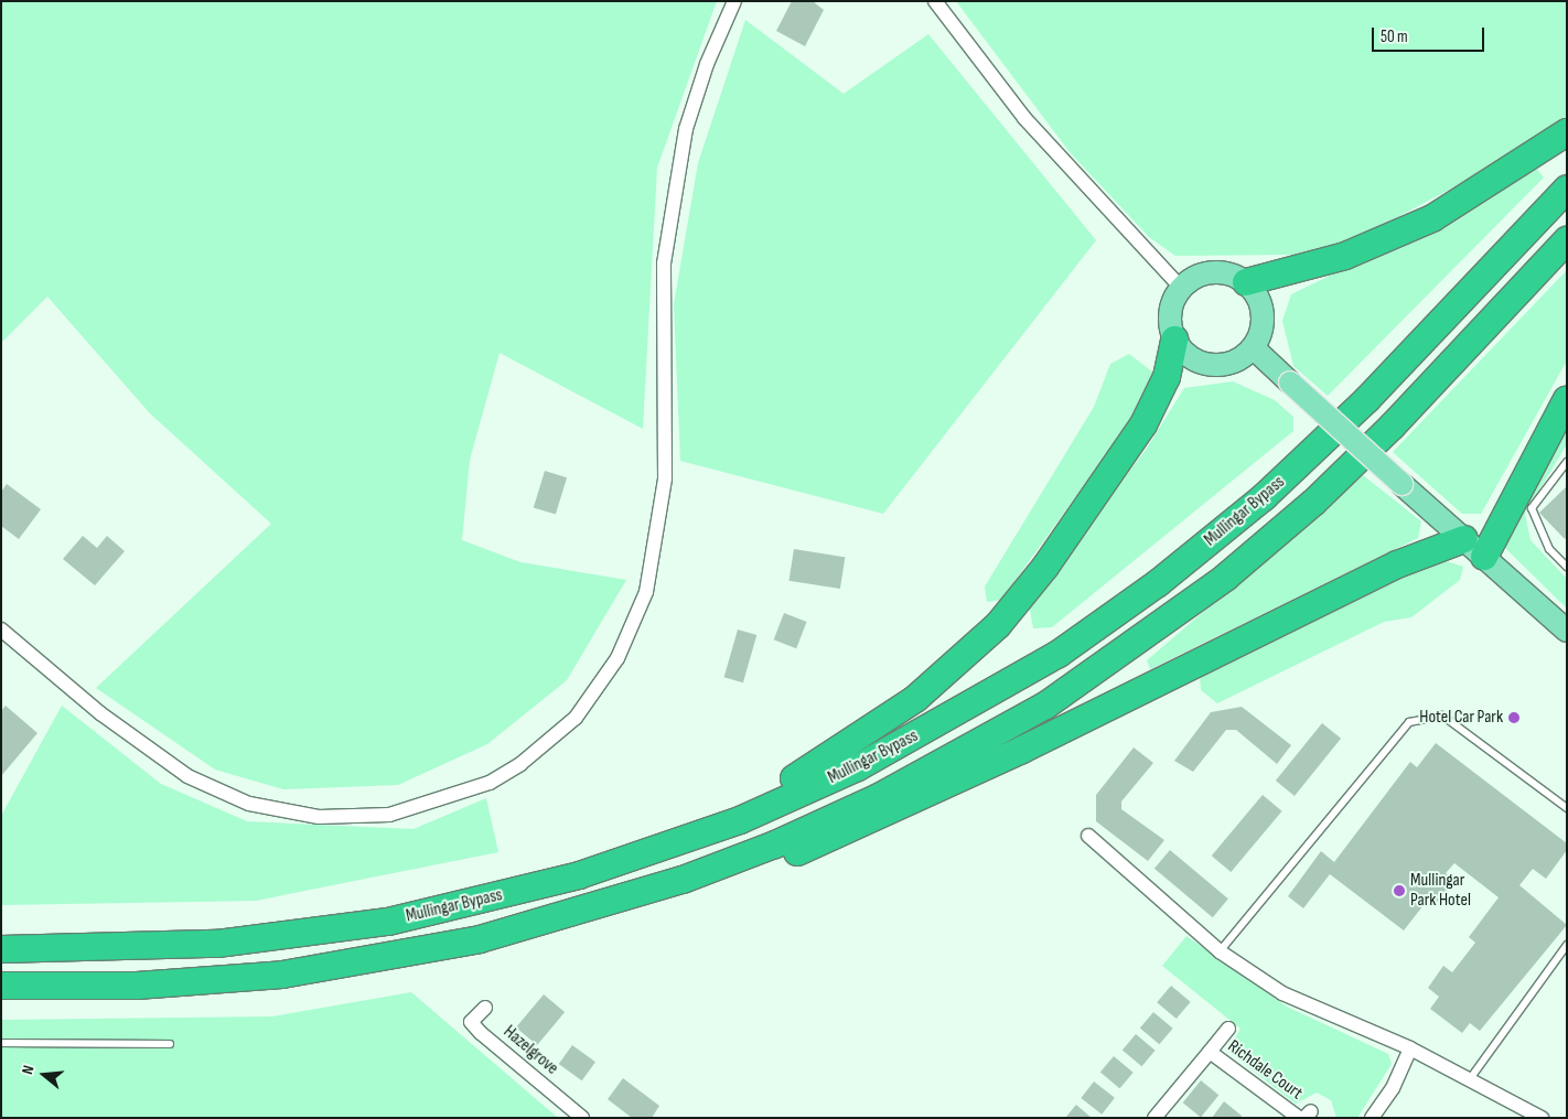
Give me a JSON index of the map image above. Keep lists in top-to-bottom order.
{
  "streets": {
    "highway": ["Mullingar Bypass"],
    "street": ["Hazelgrove", "Richdale Court"]
  },
  "places": ["Hotel Car Park", "Mullingar Park Hotel"],
  "scale_bar": "50 m",
  "north": "left"
}
